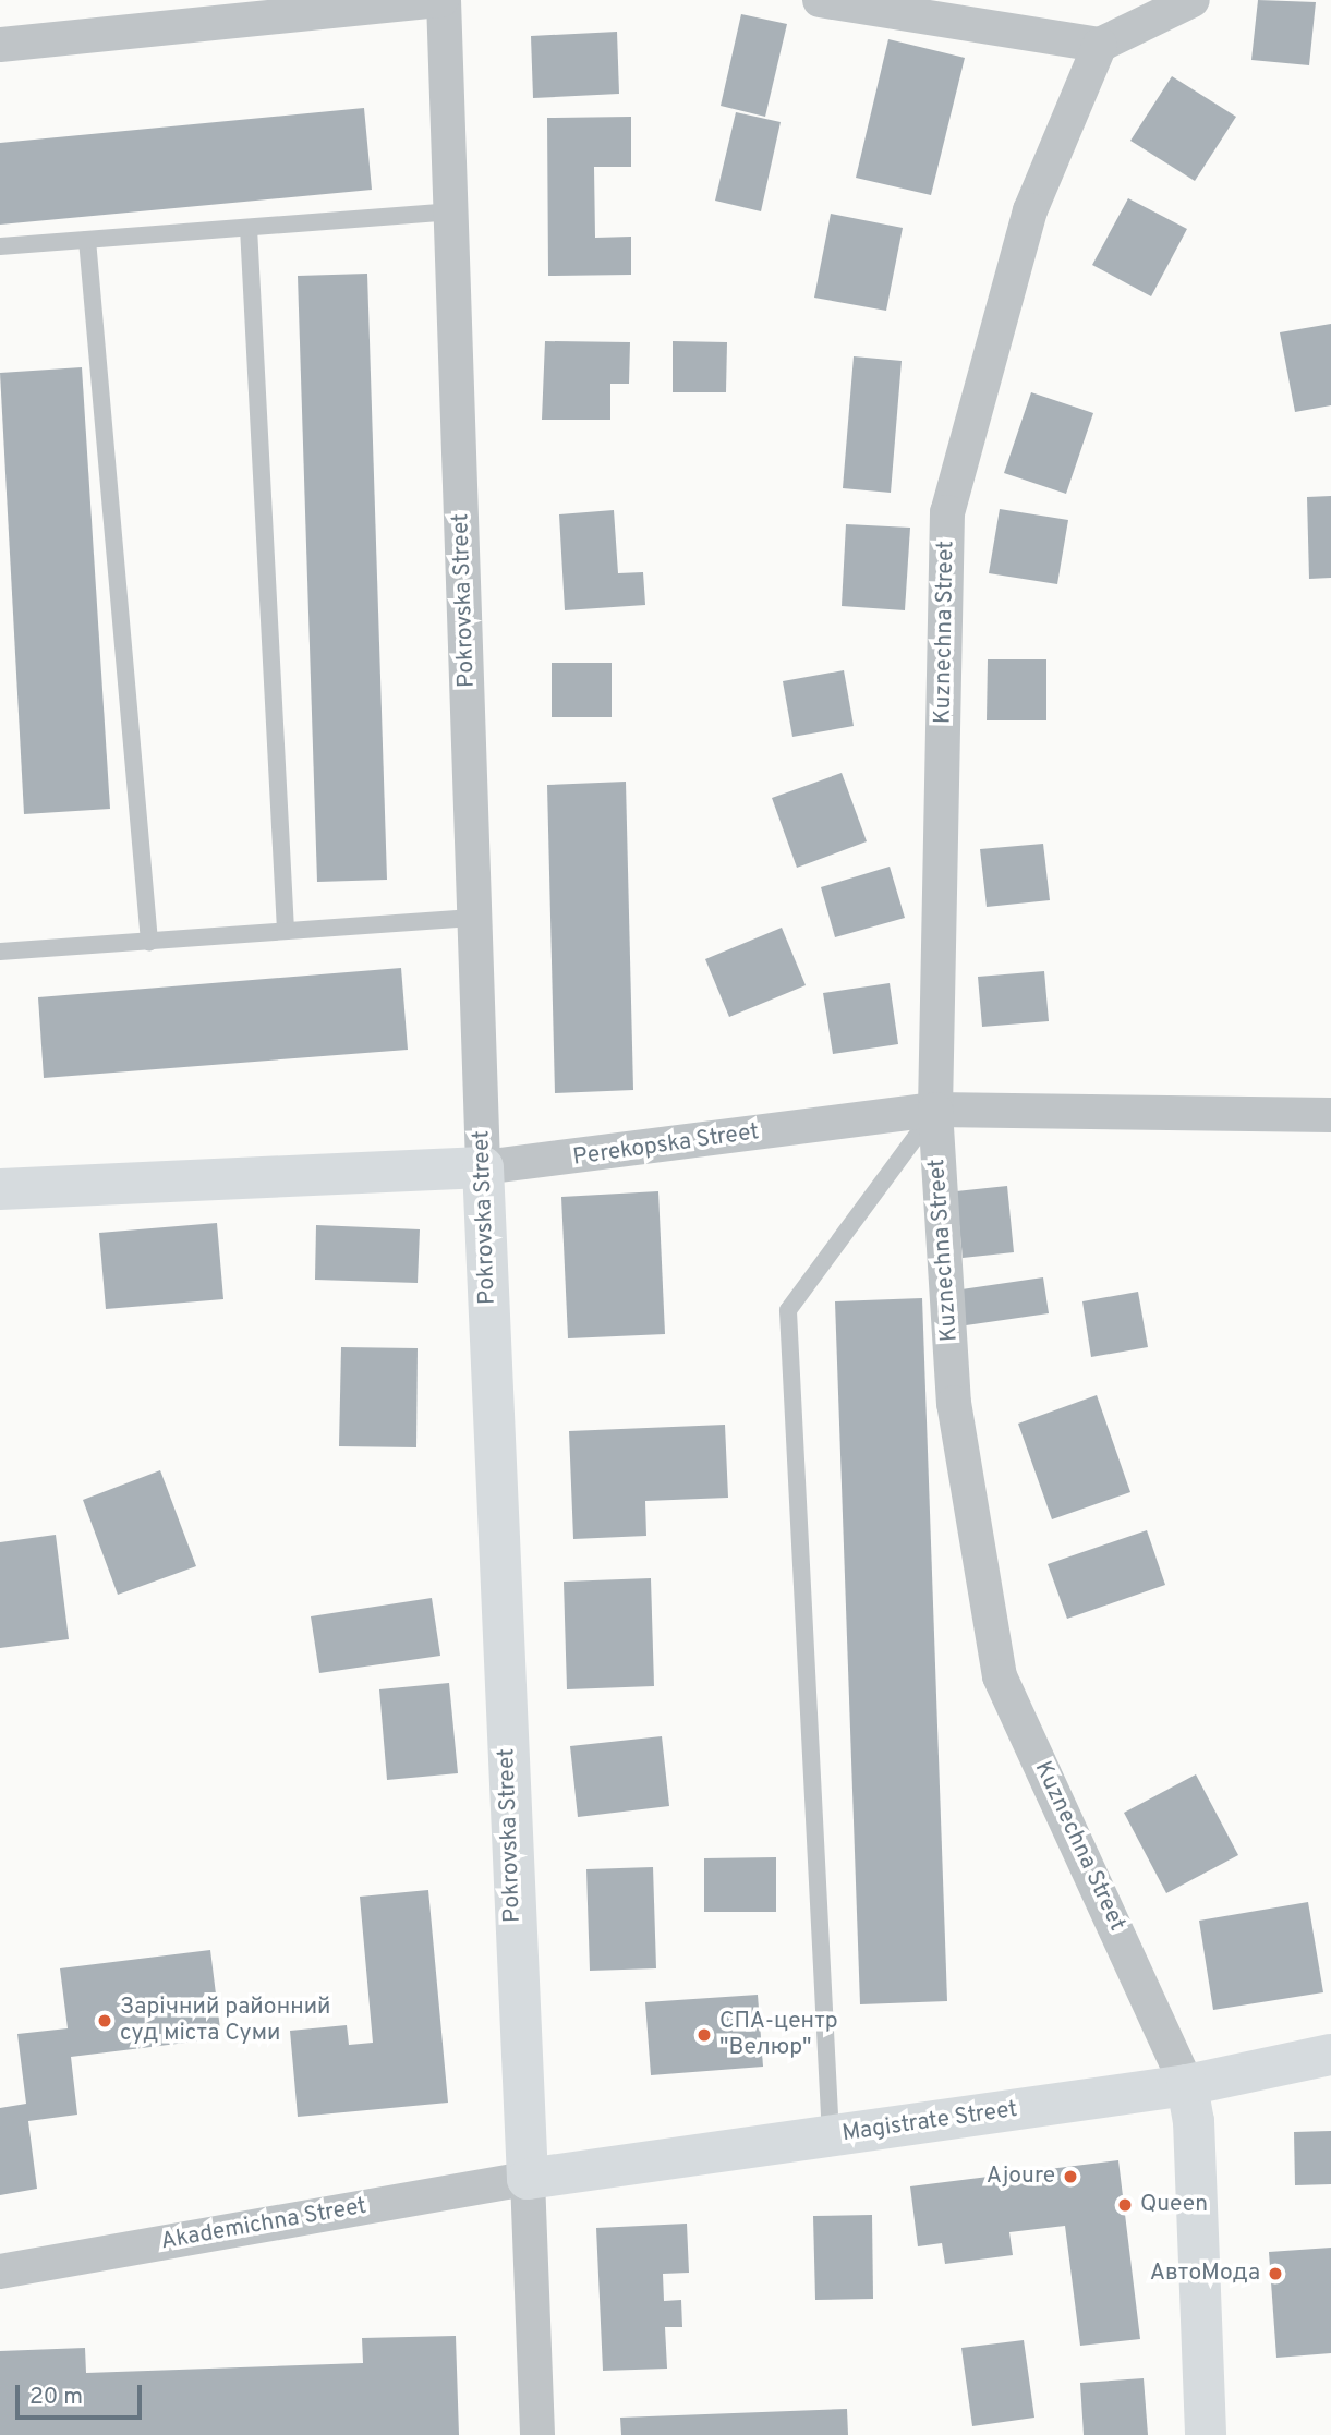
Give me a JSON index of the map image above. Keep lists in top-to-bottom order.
{
  "streets": {
    "street": [
      "Pokrovska Street",
      "Kuznechna Street",
      "Perekopska Street",
      "Magistrate Street",
      "Akademichna Street"
    ]
  },
  "crossings": [
    ["Pokrovska Street", "Perekopska Street"],
    ["Pokrovska Street", "Magistrate Street"],
    ["Pokrovska Street", "Akademichna Street"],
    ["Kuznechna Street", "Perekopska Street"],
    ["Kuznechna Street", "Magistrate Street"],
    ["Magistrate Street", "Akademichna Street"]
  ],
  "places": [
    "Зарічний районний суд міста Суми",
    "СПА-центр \"Велюр\"",
    "Ajoure",
    "Queen",
    "АвтоМода"
  ],
  "scale_bar": "20 m"
}
